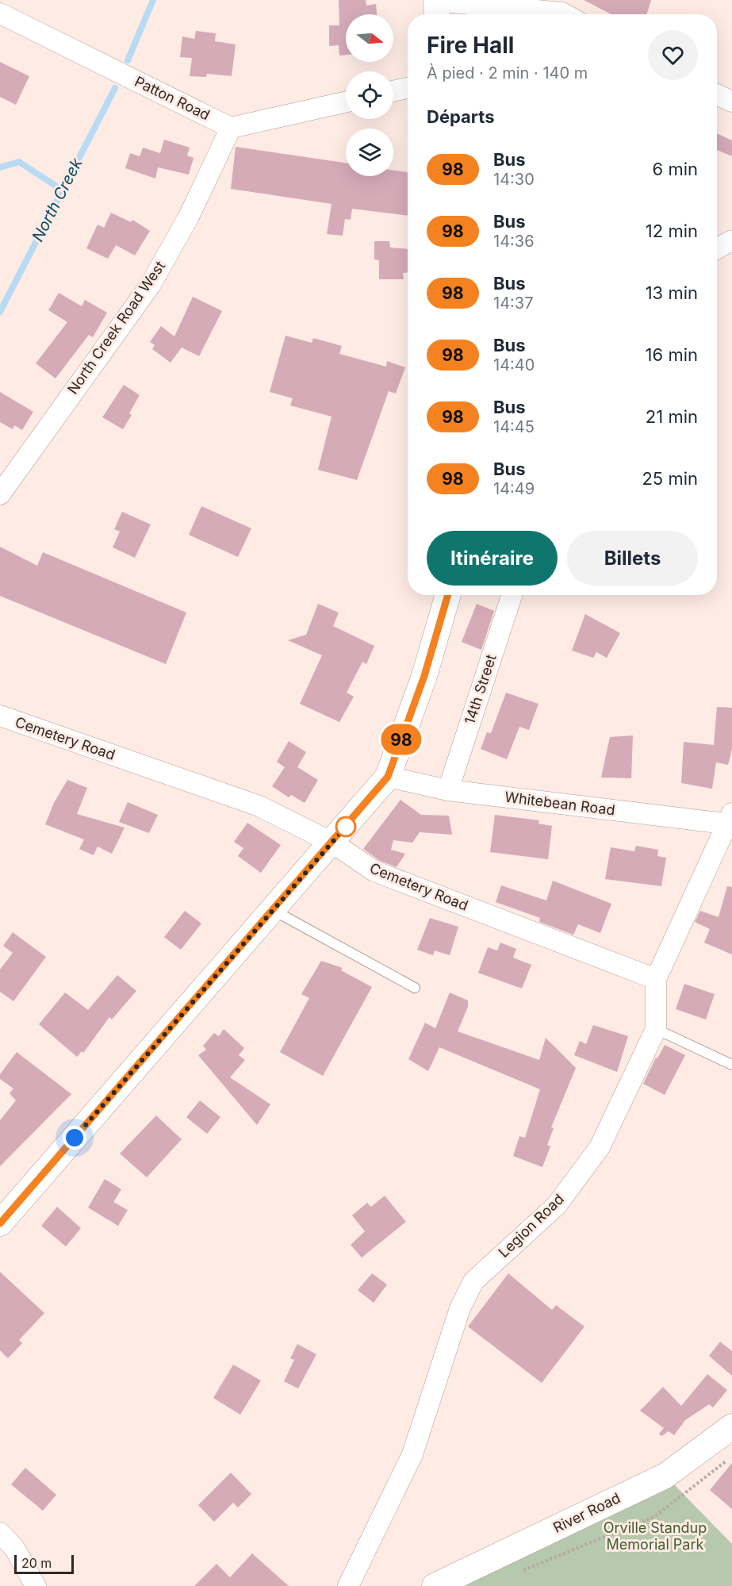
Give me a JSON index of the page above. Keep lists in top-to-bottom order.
{
  "streets": {
    "street": [
      "Patton Road",
      "North Creek Road West",
      "14th Street",
      "Cemetery Road",
      "Whitebean Road",
      "Legion Road",
      "River Road"
    ]
  },
  "crossings": [
    ["Patton Road", "North Creek Road West"],
    ["14th Street", "Whitebean Road"],
    ["Cemetery Road", "Legion Road"],
    ["Whitebean Road", "Legion Road"]
  ],
  "water": ["North Creek"],
  "parks": ["Orville Standup Memorial Park"],
  "lines": ["bus line 98"],
  "scale_bar": "20 m",
  "north": "right",
  "page": {
    "on_map": "98",
    "heading": [
      ["Fire Hall", "À pied · 2 min · 140 m"],
      "Départs"
    ],
    "list": [
      {
        "mark": "98",
        "name": "Bus",
        "note": "14:30",
        "value": "6 min"
      },
      {
        "mark": "98",
        "name": "Bus",
        "note": "14:36",
        "value": "12 min"
      },
      {
        "mark": "98",
        "name": "Bus",
        "note": "14:37",
        "value": "13 min"
      },
      {
        "mark": "98",
        "name": "Bus",
        "note": "14:40",
        "value": "16 min"
      },
      {
        "mark": "98",
        "name": "Bus",
        "note": "14:45",
        "value": "21 min"
      },
      {
        "mark": "98",
        "name": "Bus",
        "note": "14:49",
        "value": "25 min"
      }
    ],
    "buttons": ["Itinéraire", "Billets"],
    "scale": "20 m"
  }
}
